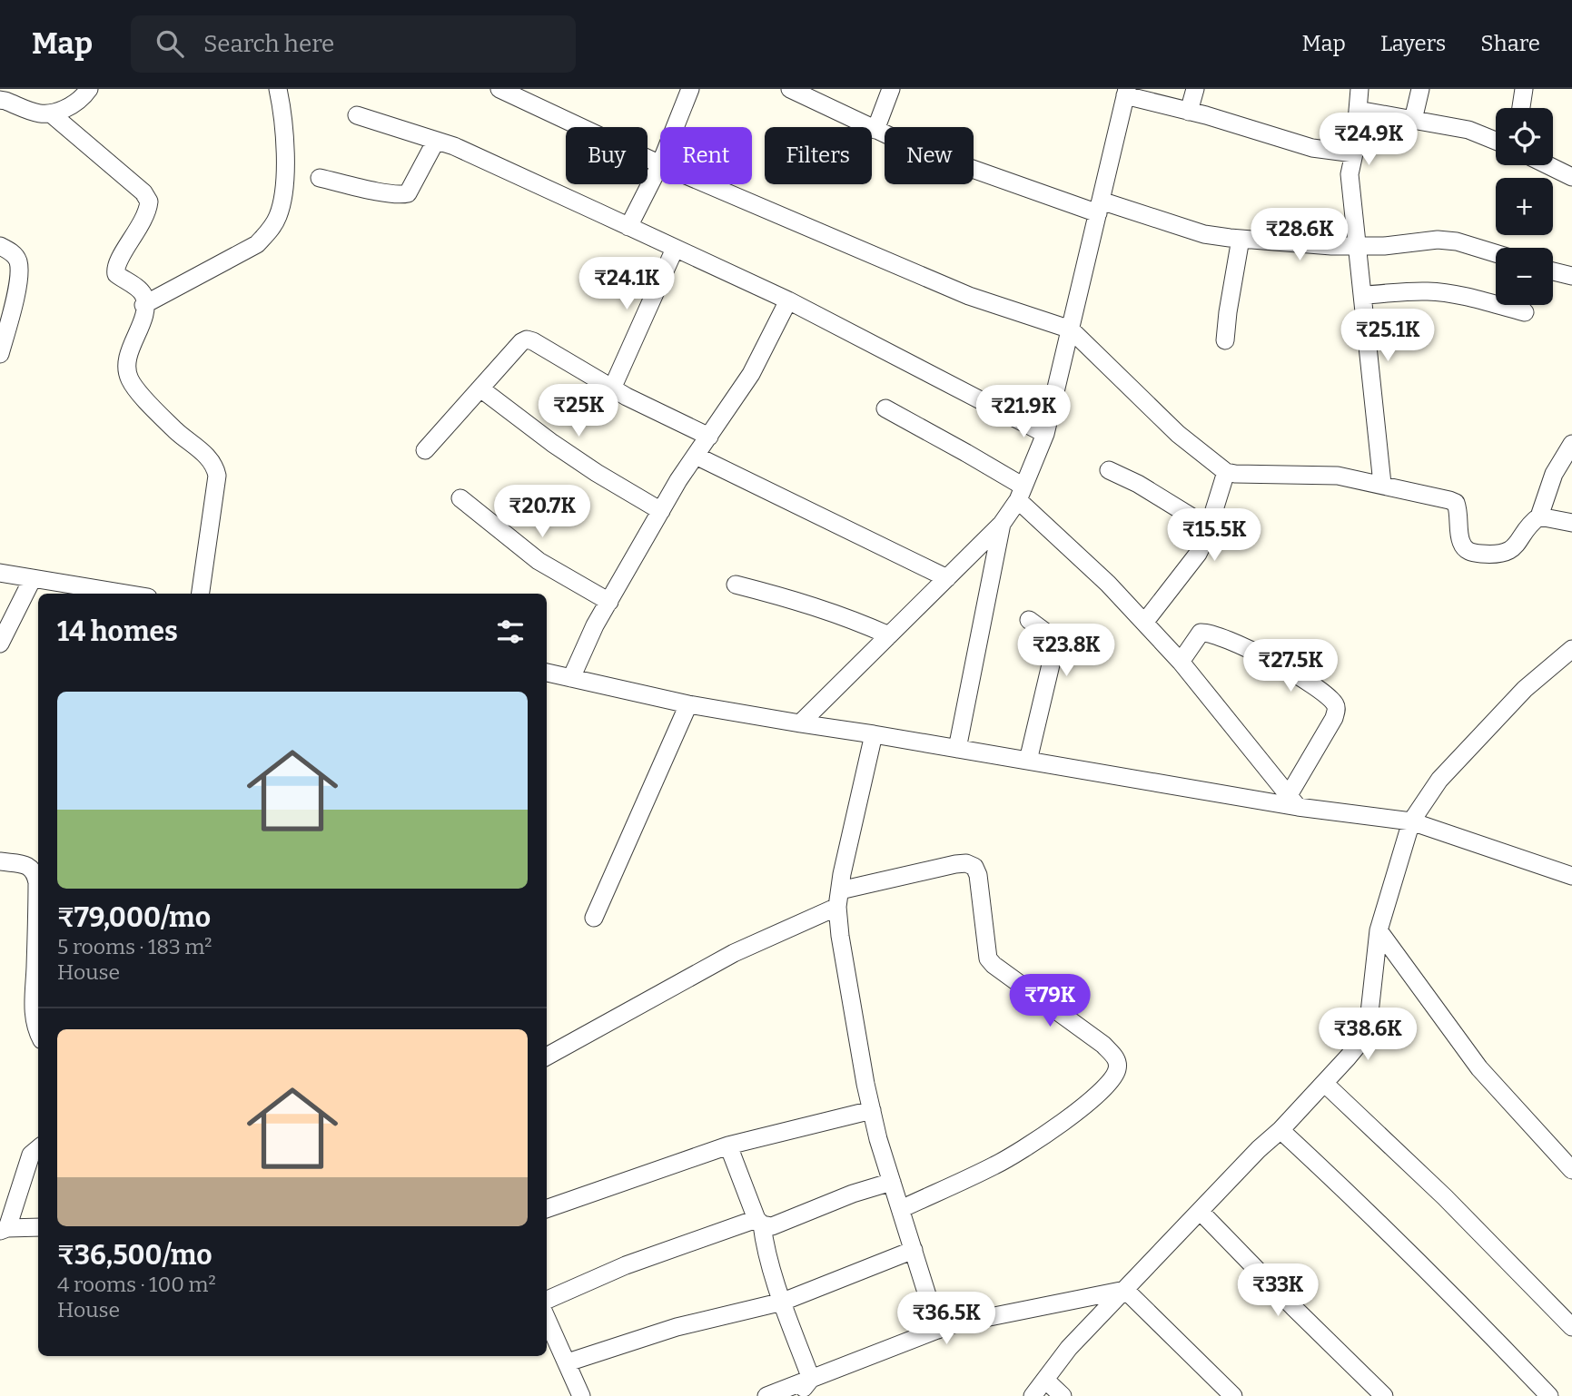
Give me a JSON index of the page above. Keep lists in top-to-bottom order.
{
  "page": {
    "header": "Map",
    "search": "Search here",
    "nav": ["Map", "Layers", "Share"],
    "map_buttons": ["+", "−"],
    "price": [
      "₹24.9K",
      "₹28.6K",
      "₹24.1K",
      "₹25.1K",
      "₹25K",
      "₹21.9K",
      "₹20.7K",
      "₹15.5K",
      "₹23.8K",
      "₹27.5K",
      "₹79K",
      "₹38.6K",
      "₹33K",
      "₹36.5K"
    ],
    "chip": [
      "Buy",
      "Rent",
      "Filters",
      "New"
    ],
    "heading": "14 homes",
    "list": [
      {
        "name": "₹79,000/mo",
        "note": "5 rooms · 183 m² · House"
      },
      {
        "name": "₹36,500/mo",
        "note": "4 rooms · 100 m² · House"
      }
    ]
  }
}
